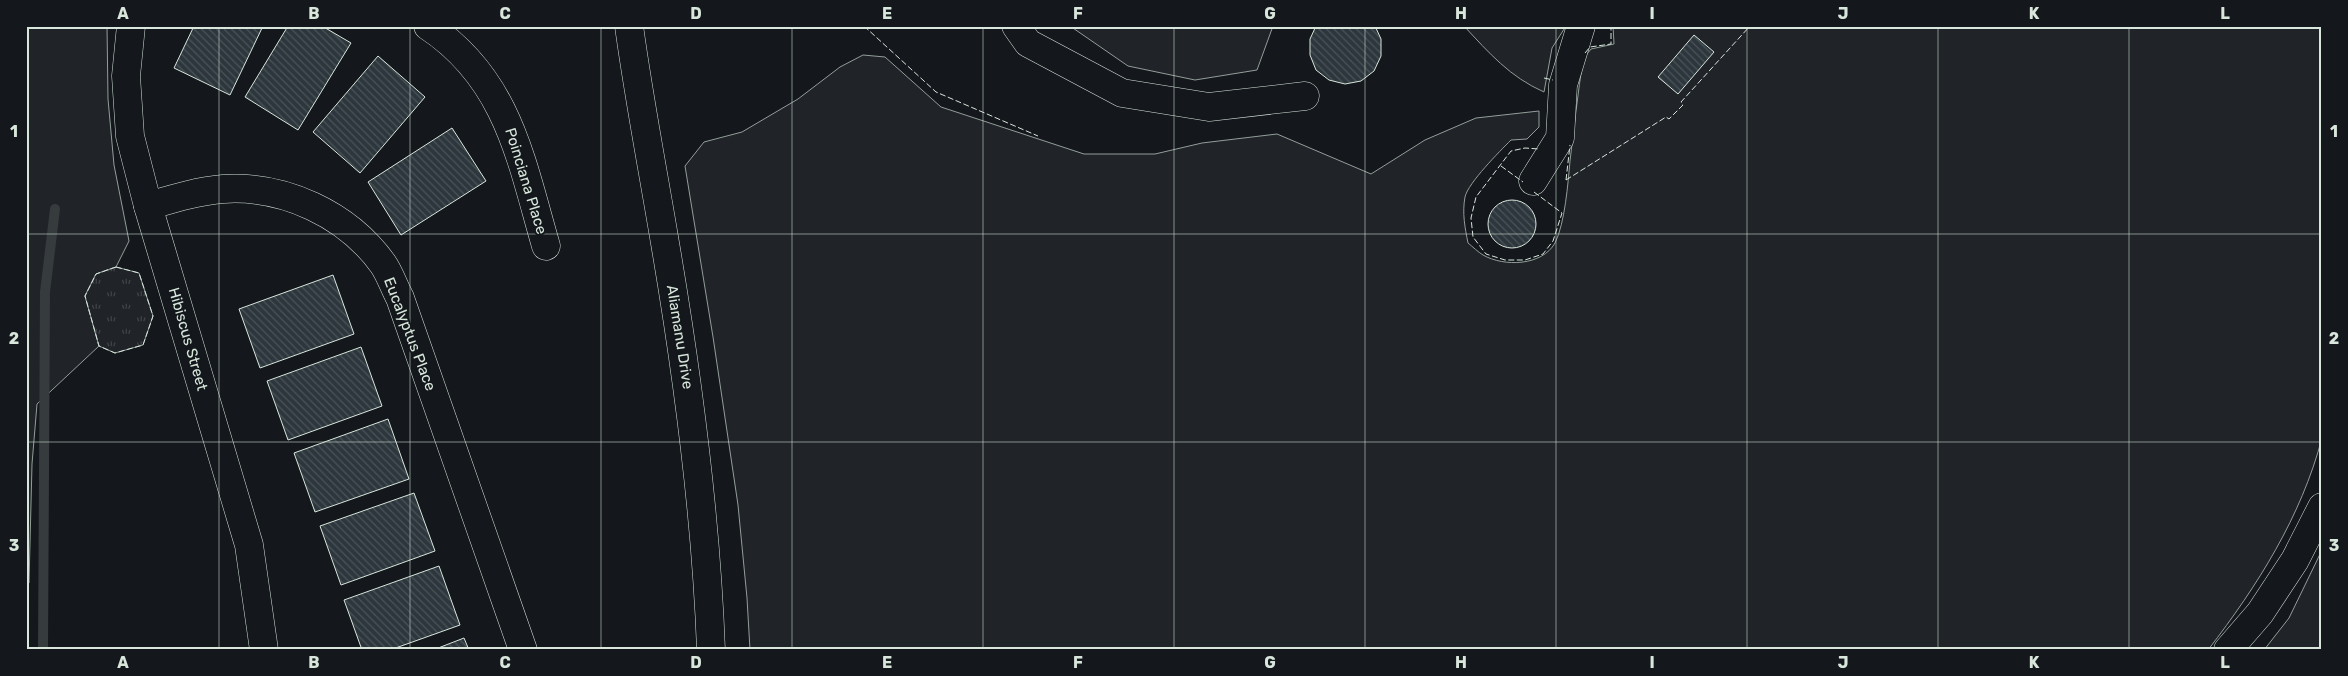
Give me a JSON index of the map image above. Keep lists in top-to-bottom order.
{
  "streets": {
    "street": [
      "Poinciana Place",
      "Eucalyptus Place",
      "Aliamanu Drive",
      "Hibiscus Street"
    ]
  },
  "crossings": [
    ["Eucalyptus Place", "Hibiscus Street"]
  ],
  "grid": {
    "columns": [
      "A",
      "B",
      "C",
      "D",
      "E",
      "F",
      "G",
      "H",
      "I",
      "J",
      "K",
      "L"
    ],
    "rows": ["1", "2", "3"]
  }
}
